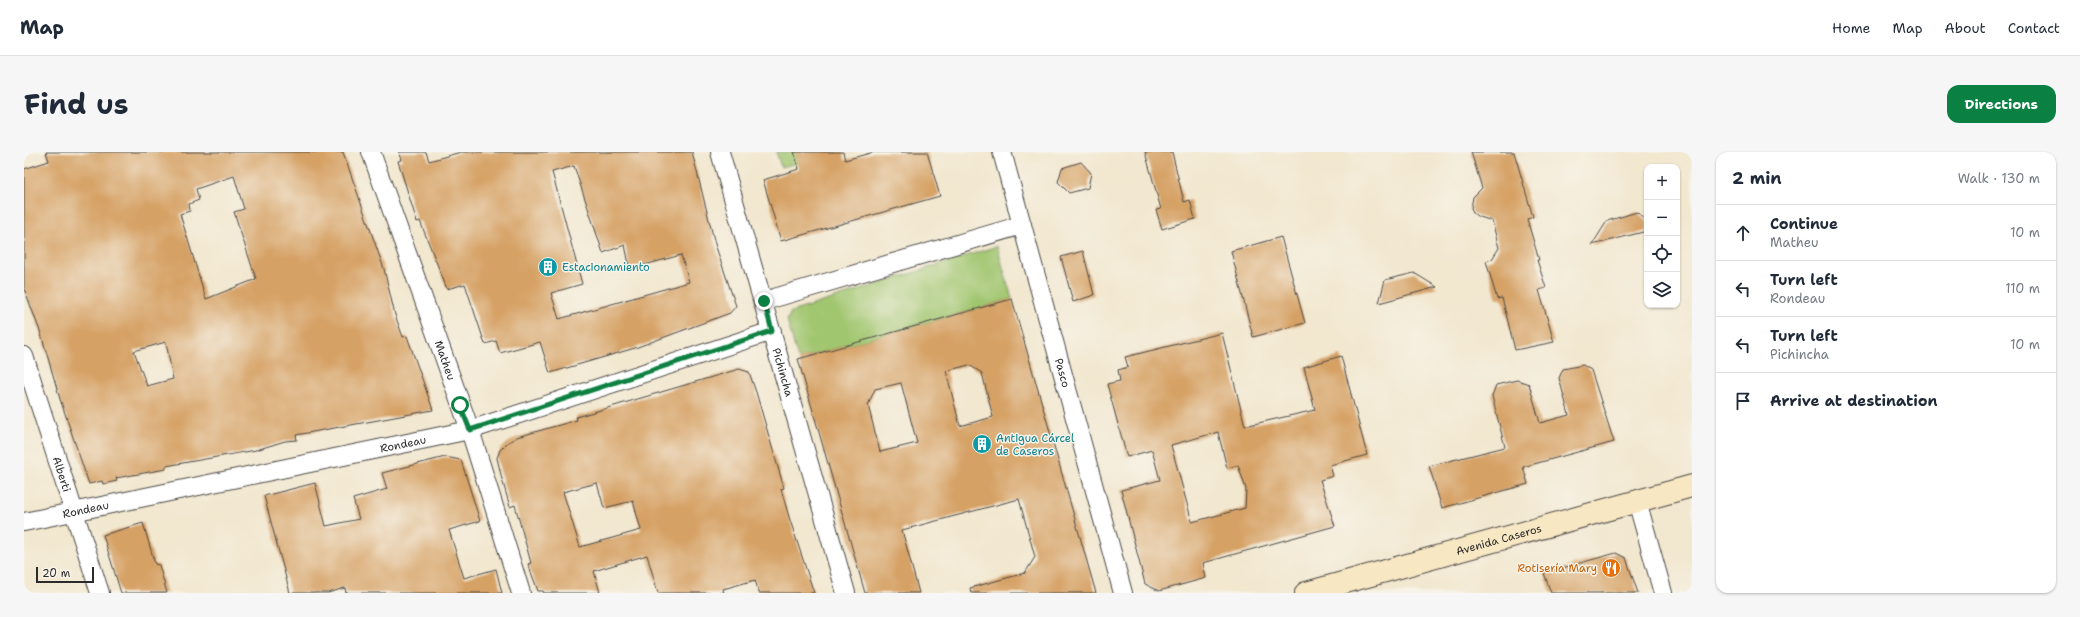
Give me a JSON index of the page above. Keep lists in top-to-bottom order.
{
  "streets": {
    "main road": ["Avenida Caseros"],
    "street": [
      "Matheu",
      "Pichincha",
      "Pasco",
      "Rondeau",
      "Alberti"
    ]
  },
  "crossings": [
    ["Matheu", "Rondeau"],
    ["Pichincha", "Rondeau"],
    ["Rondeau", "Alberti"]
  ],
  "places": {
    "building": ["Estacionamiento", "Antigua Cárcel de Caseros"],
    "restaurant": ["Rotisería Mary"]
  },
  "scale_bar": "20 m",
  "page": {
    "header": "Map",
    "nav": [
      "Home",
      "Map",
      "About",
      "Contact"
    ],
    "title": "Find us",
    "buttons": "Directions",
    "heading": ["2 min", "Walk · 130 m"],
    "map_buttons": ["+", "−"],
    "list": [
      ["Continue", "Matheu", "10 m"],
      ["Turn left", "Rondeau", "110 m"],
      ["Turn left", "Pichincha", "10 m"],
      "Arrive at destination"
    ],
    "scale": "20 m"
  }
}
